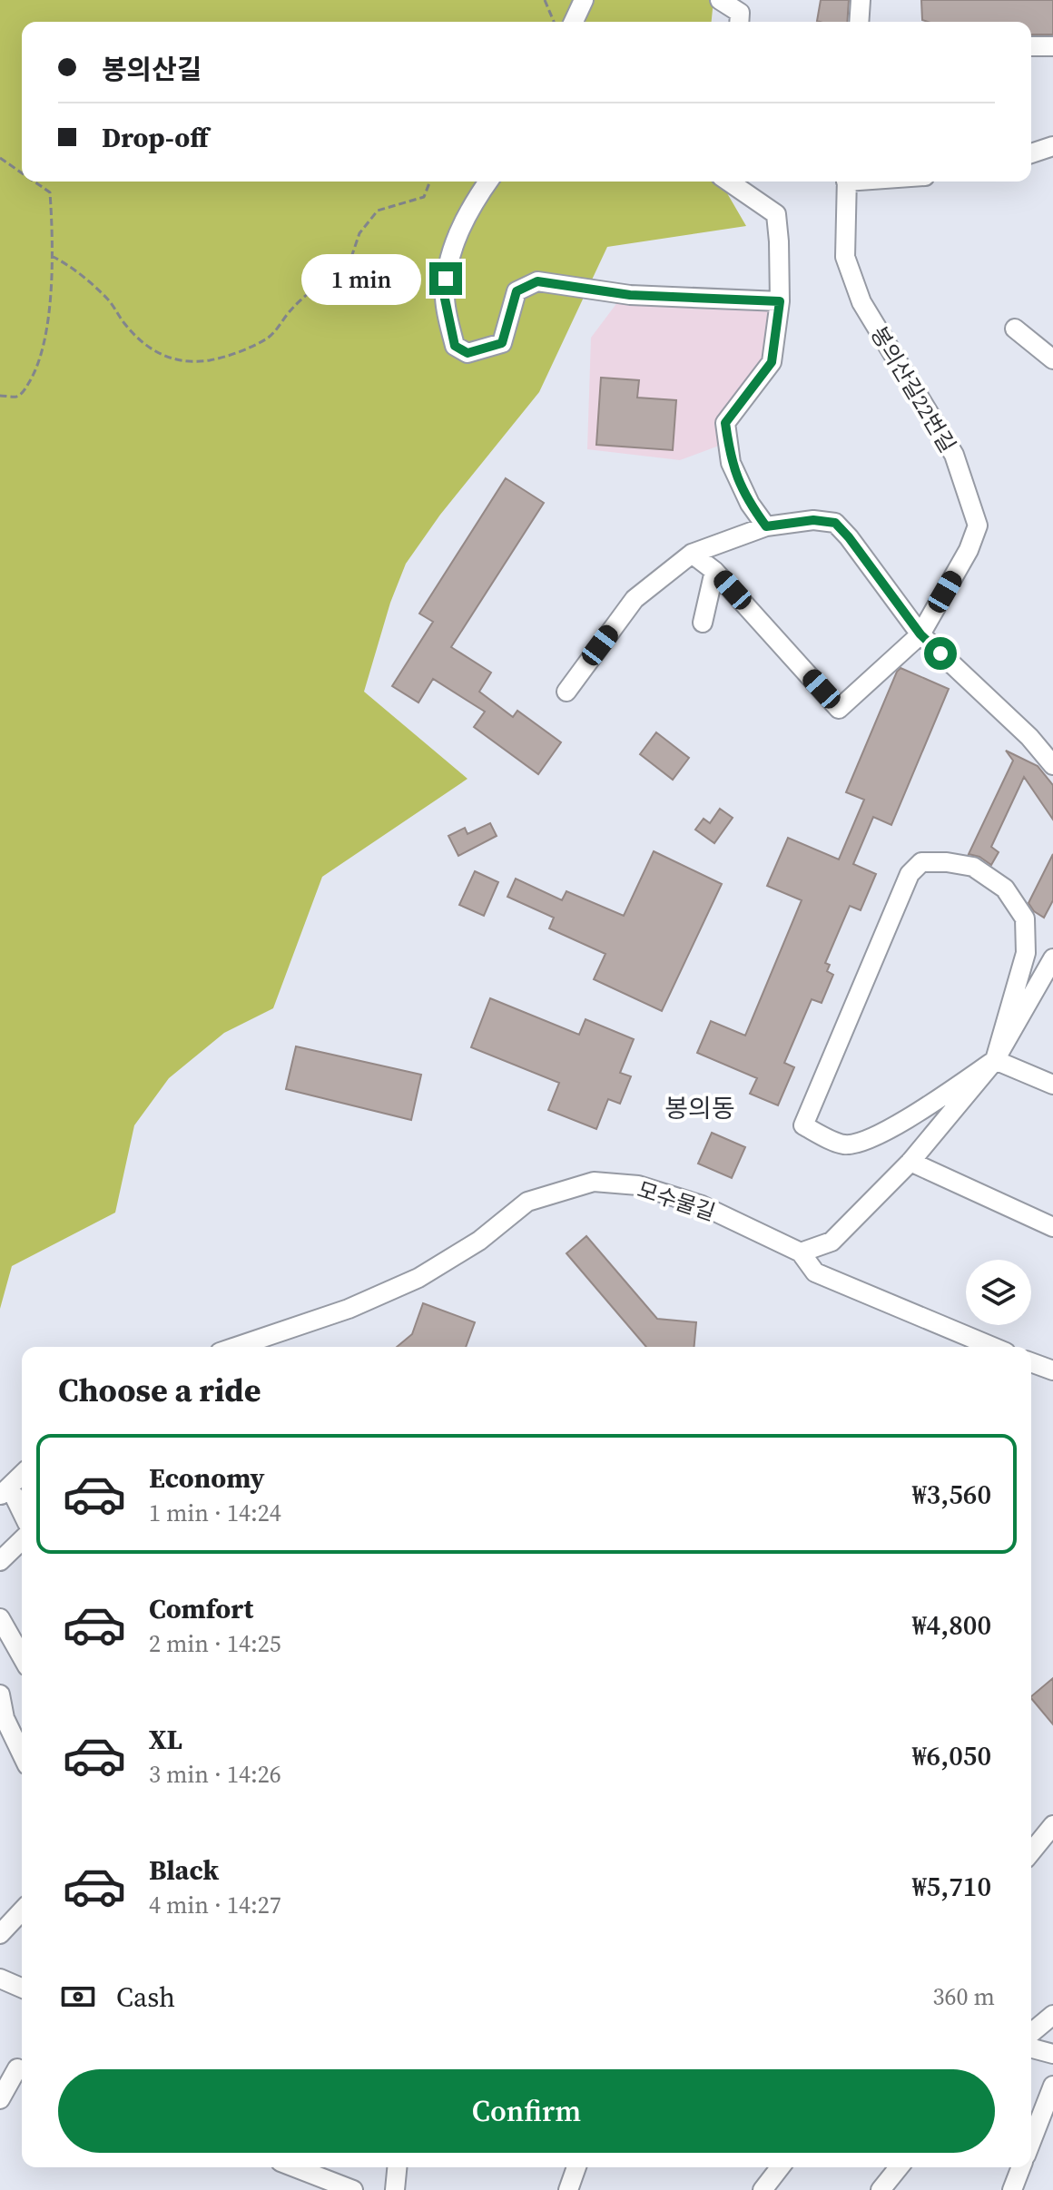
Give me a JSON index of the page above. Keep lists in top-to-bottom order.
{
  "streets": {
    "street": ["봉의산길22번길", "모수물길"]
  },
  "districts": ["봉의동"],
  "page": {
    "banner": ["봉의산길", "Drop-off"],
    "bubble": "1 min",
    "heading": "Choose a ride",
    "list": [
      {
        "name": "Economy",
        "note": "1 min · 14:24",
        "value": "₩3,560"
      },
      {
        "name": "Comfort",
        "note": "2 min · 14:25",
        "value": "₩4,800"
      },
      {
        "name": "XL",
        "note": "3 min · 14:26",
        "value": "₩6,050"
      },
      {
        "name": "Black",
        "note": "4 min · 14:27",
        "value": "₩5,710"
      }
    ],
    "pay": ["Cash", "360 m"],
    "buttons": "Confirm"
  }
}
